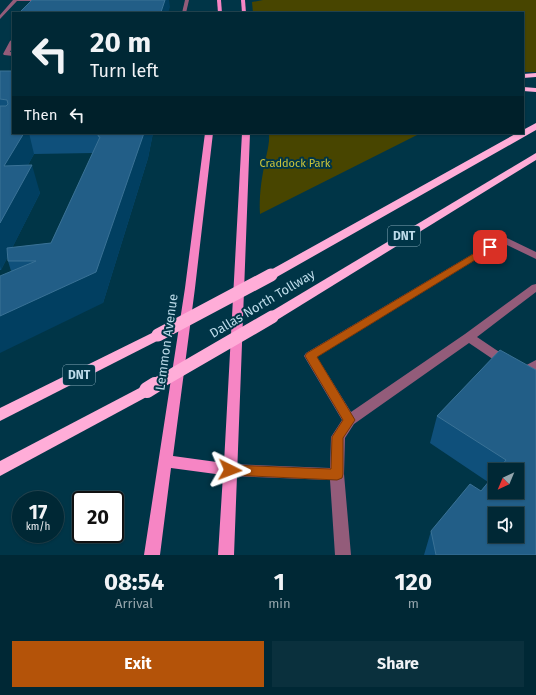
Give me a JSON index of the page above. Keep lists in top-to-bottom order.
{
  "streets": {
    "highway": ["DNT", "Dallas North Tollway"],
    "main road": ["Lemmon Avenue"]
  },
  "parks": ["Craddock Park"],
  "north": "bottom left",
  "page": {
    "turn": ["20 m", "Turn left"],
    "then": "Then",
    "speed": "17 km/h",
    "limit": "20",
    "eta": [
      "08:54",
      "Arrival",
      "1",
      "min",
      "120",
      "m"
    ],
    "buttons": ["Exit", "Share"]
  }
}
